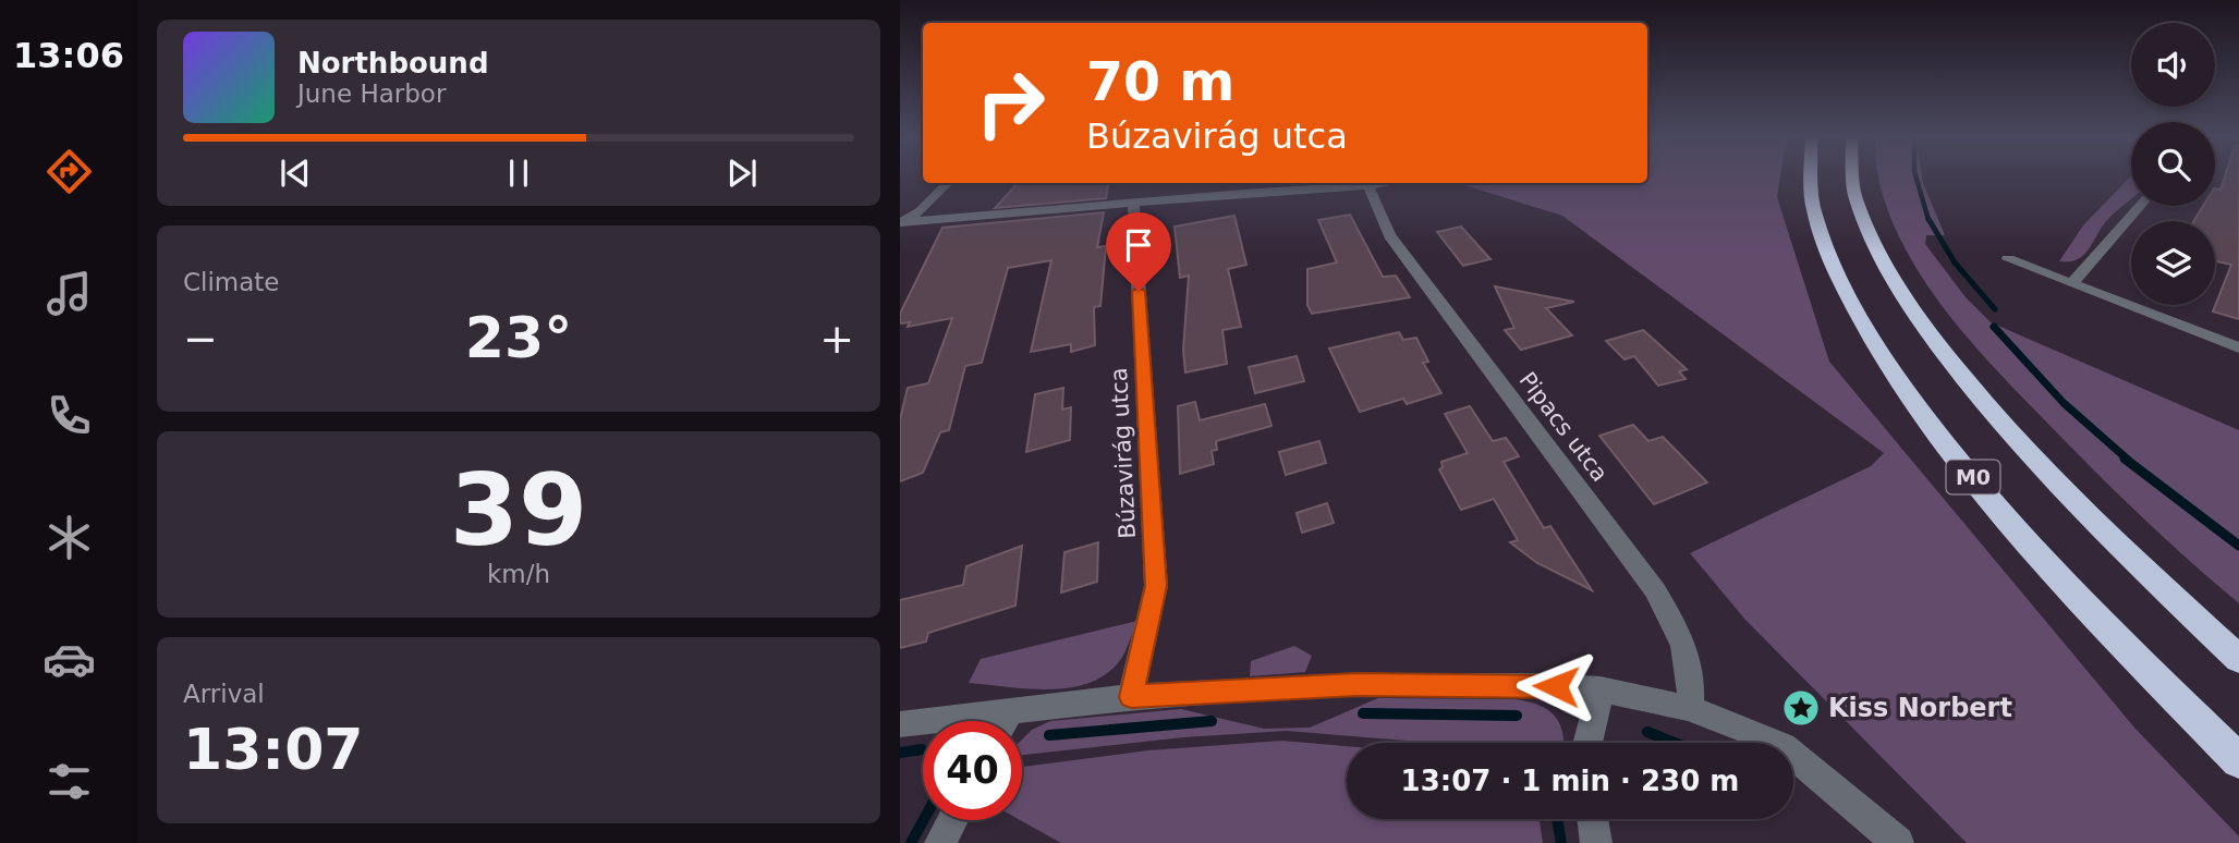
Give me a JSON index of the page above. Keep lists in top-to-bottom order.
{
  "streets": {
    "highway": ["M0"],
    "street": ["Pipacs utca", "Búzavirág utca"]
  },
  "places": {
    "place": ["Kiss Norbert"]
  },
  "page": {
    "tabs": "13:06",
    "turn": ["70 m", "Búzavirág utca"],
    "song": ["Northbound", "June Harbor"],
    "tile": [
      "Climate",
      ["39", "km/h"],
      ["Arrival", "13:07"]
    ],
    "heat": ["−", "23°", "+"],
    "limit": "40",
    "trip": "13:07 · 1 min · 230 m"
  }
}
